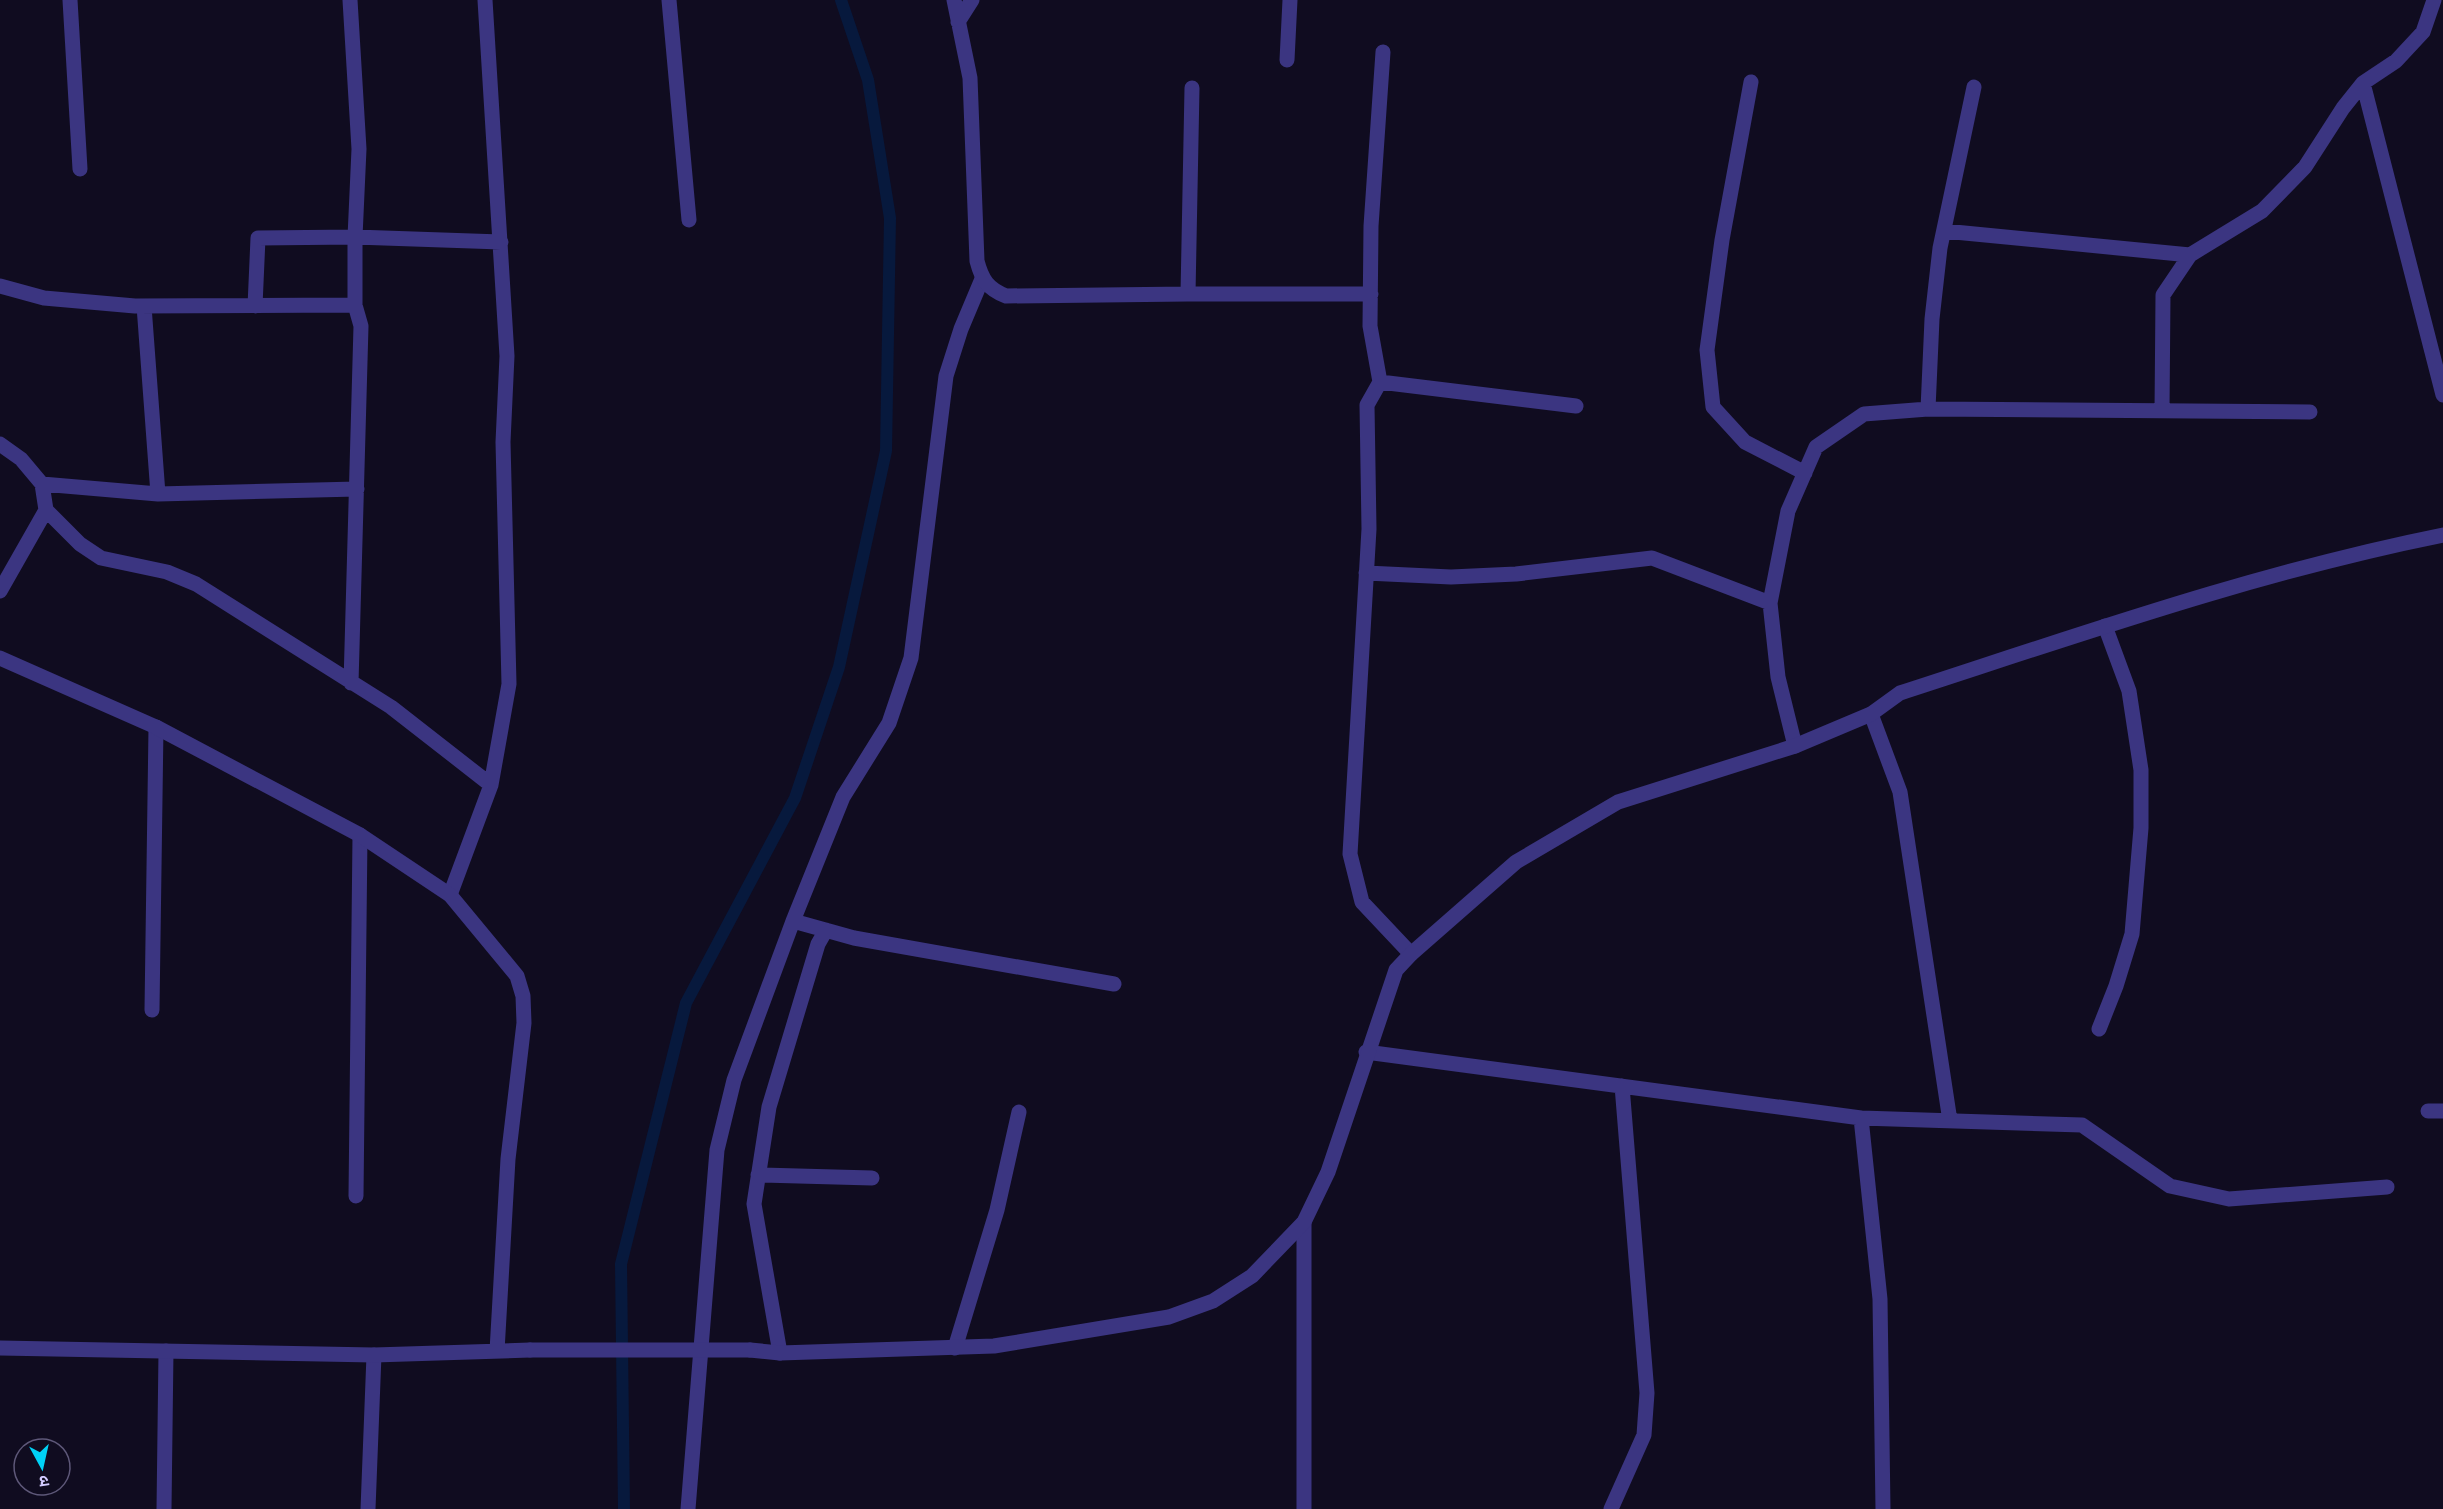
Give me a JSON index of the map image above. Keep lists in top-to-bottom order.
{
  "north": "bottom"
}
